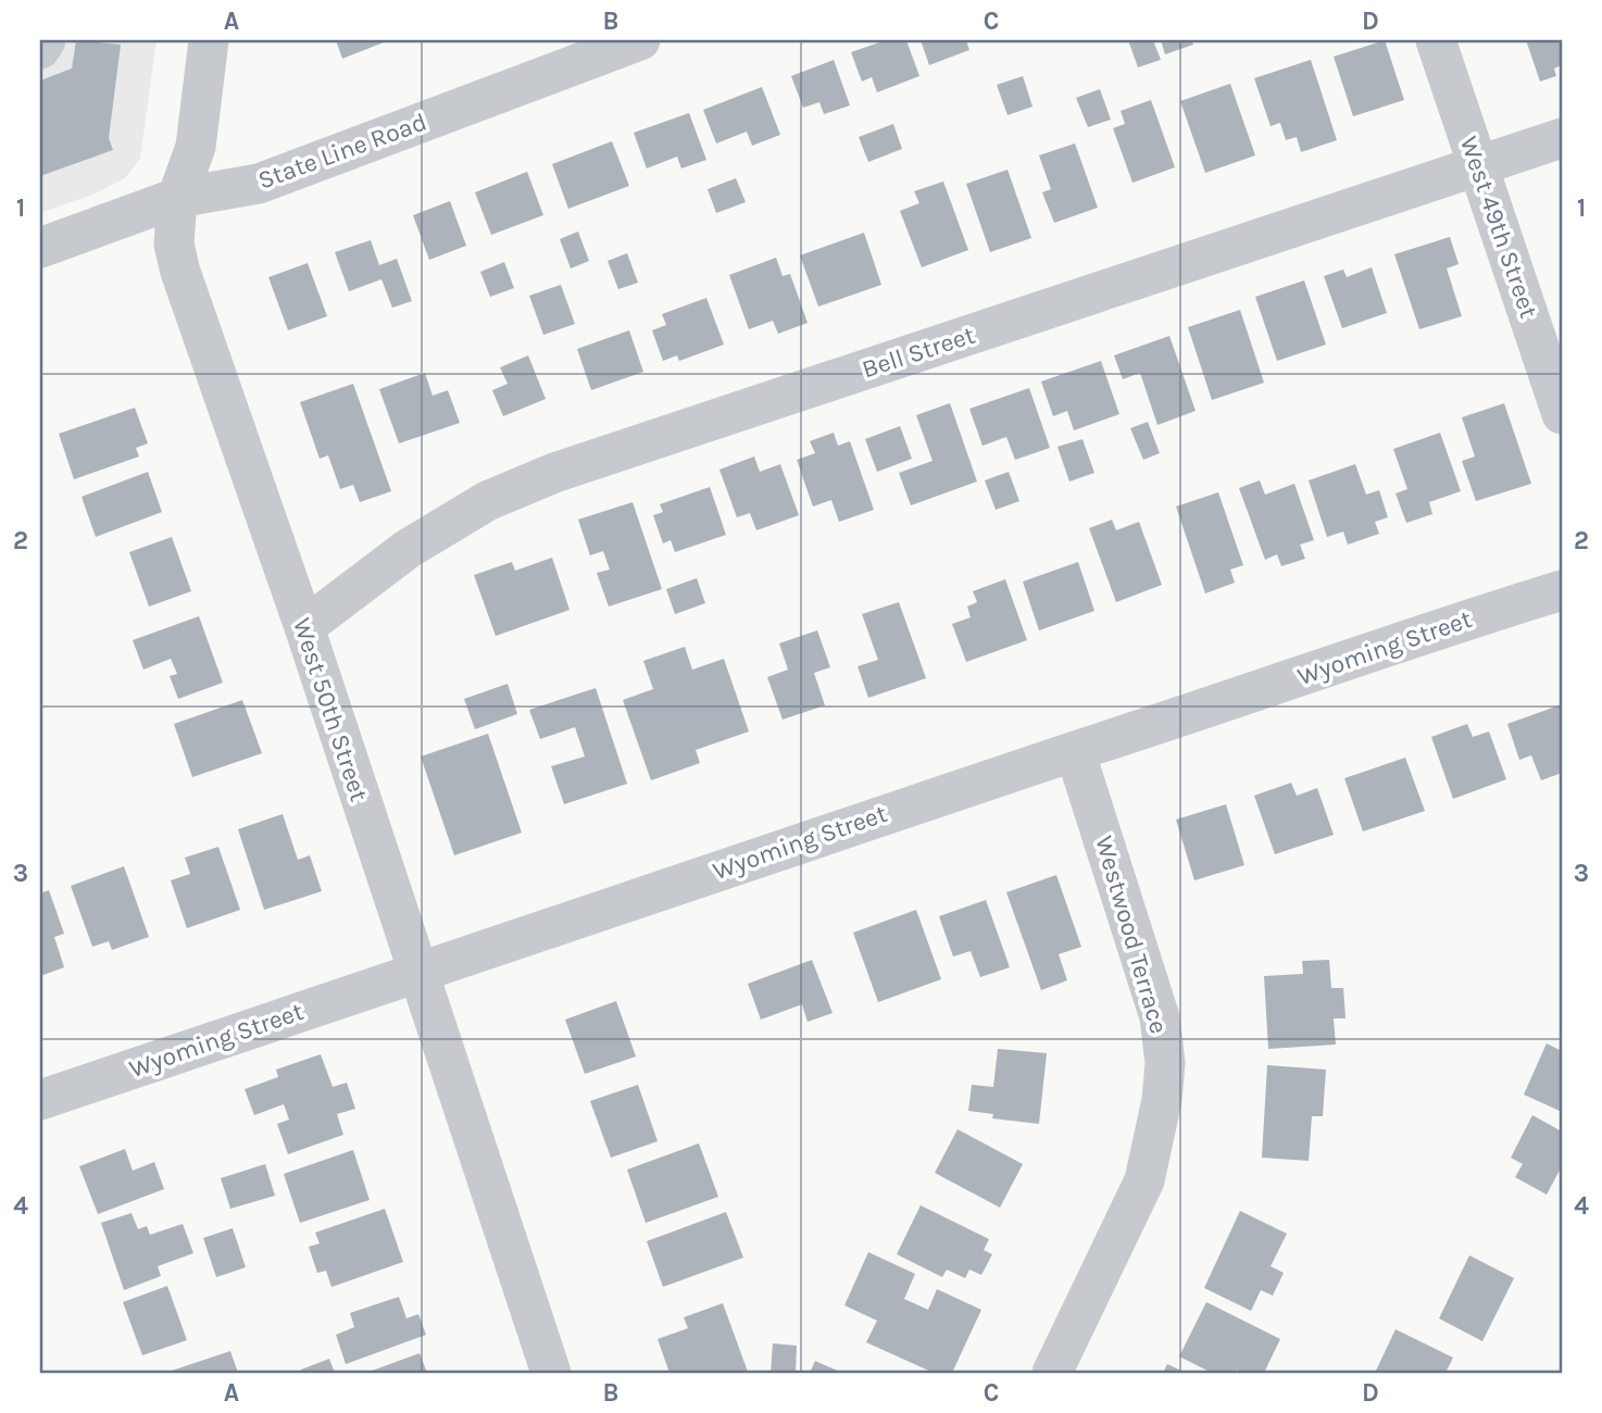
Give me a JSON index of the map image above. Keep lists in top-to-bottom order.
{
  "streets": {
    "street": [
      "State Line Road",
      "West 49th Street",
      "Bell Street",
      "Wyoming Street",
      "West 50th Street",
      "Westwood Terrace"
    ]
  },
  "crossings": [
    ["State Line Road", "West 50th Street"],
    ["West 49th Street", "Bell Street"],
    ["Bell Street", "West 50th Street"],
    ["Wyoming Street", "West 50th Street"],
    ["Wyoming Street", "Westwood Terrace"]
  ],
  "grid": {
    "columns": [
      "A",
      "B",
      "C",
      "D"
    ],
    "rows": [
      "1",
      "2",
      "3",
      "4"
    ]
  }
}
